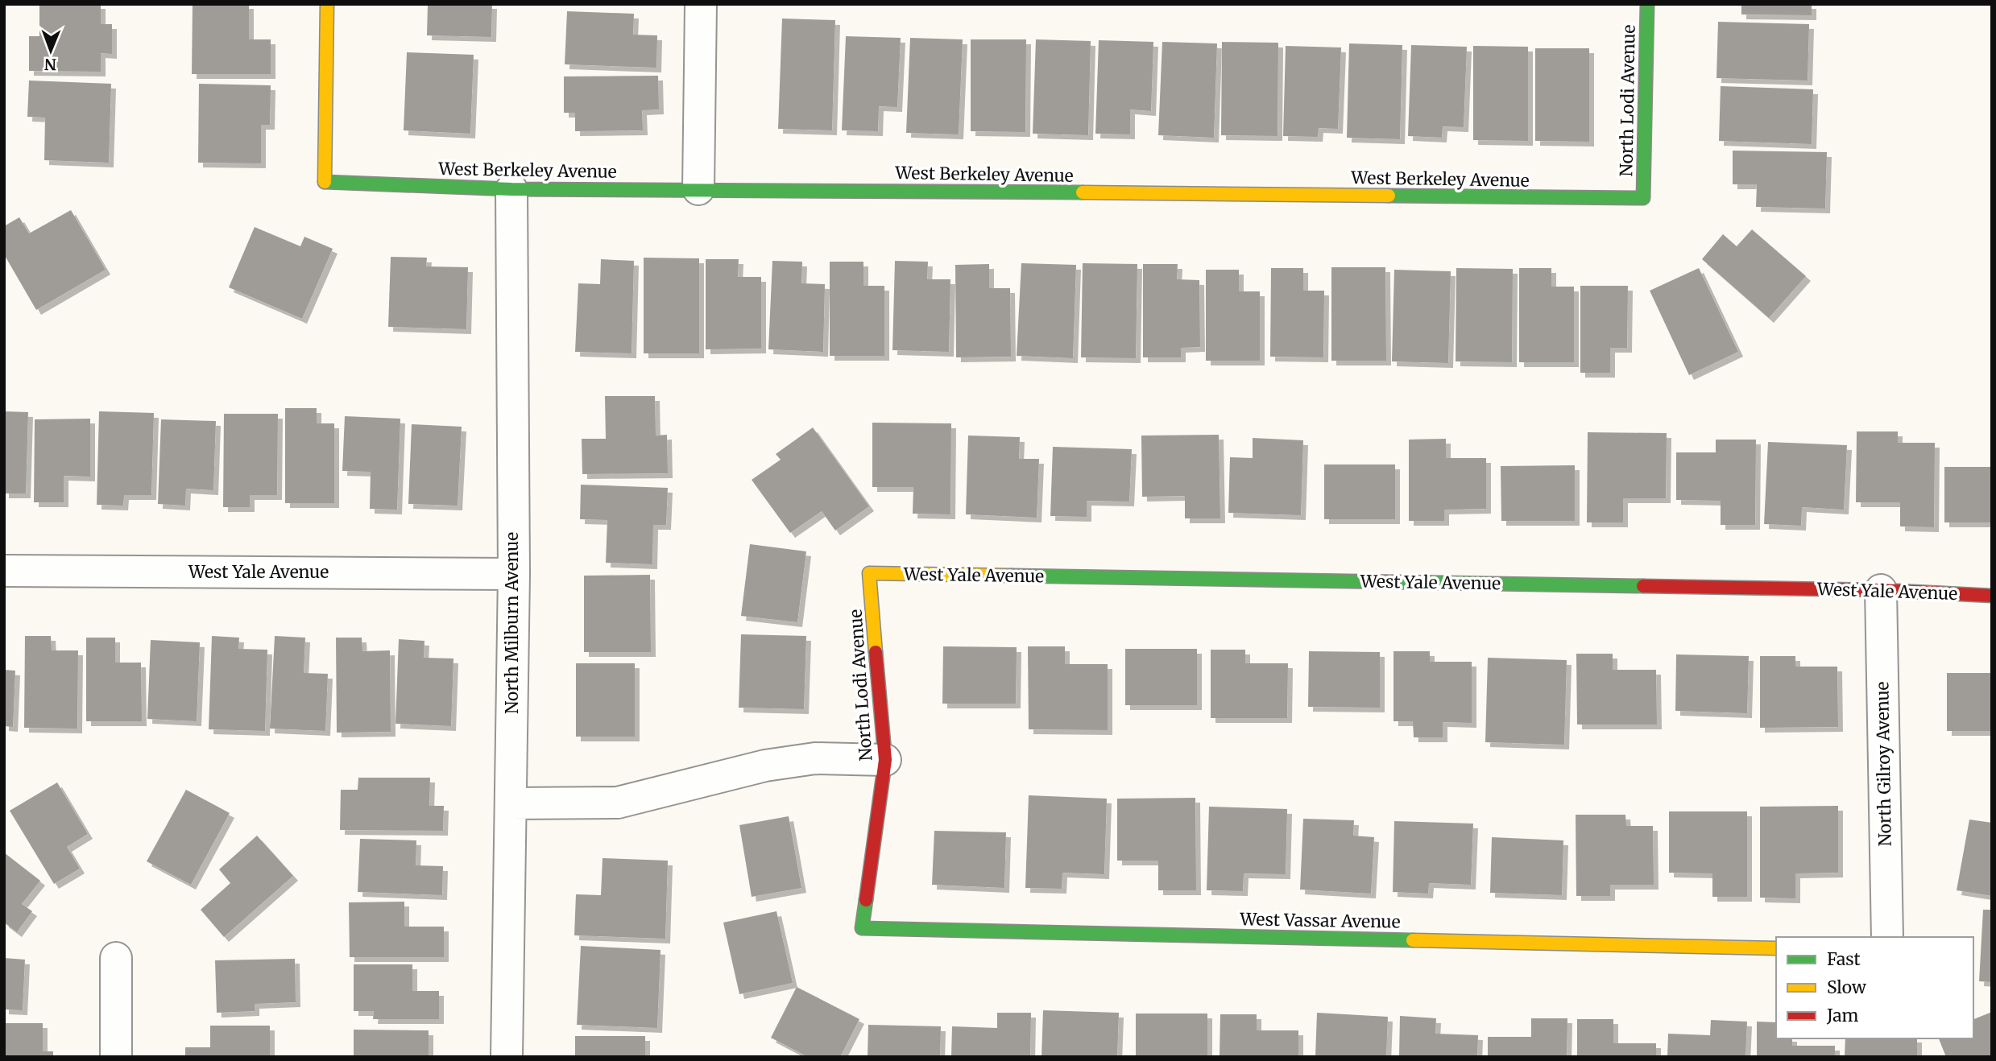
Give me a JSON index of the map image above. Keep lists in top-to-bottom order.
{
  "streets": {
    "street": [
      "North Lodi Avenue",
      "West Berkeley Avenue",
      "West Yale Avenue",
      "North Milburn Avenue",
      "North Gilroy Avenue",
      "West Vassar Avenue"
    ]
  },
  "crossings": [
    ["North Lodi Avenue", "West Berkeley Avenue"],
    ["North Lodi Avenue", "West Yale Avenue"],
    ["North Lodi Avenue", "West Vassar Avenue"],
    ["West Berkeley Avenue", "North Milburn Avenue"],
    ["West Yale Avenue", "North Milburn Avenue"],
    ["West Yale Avenue", "North Gilroy Avenue"]
  ],
  "legend": ["Fast", "Slow", "Jam"],
  "north": "bottom"
}
